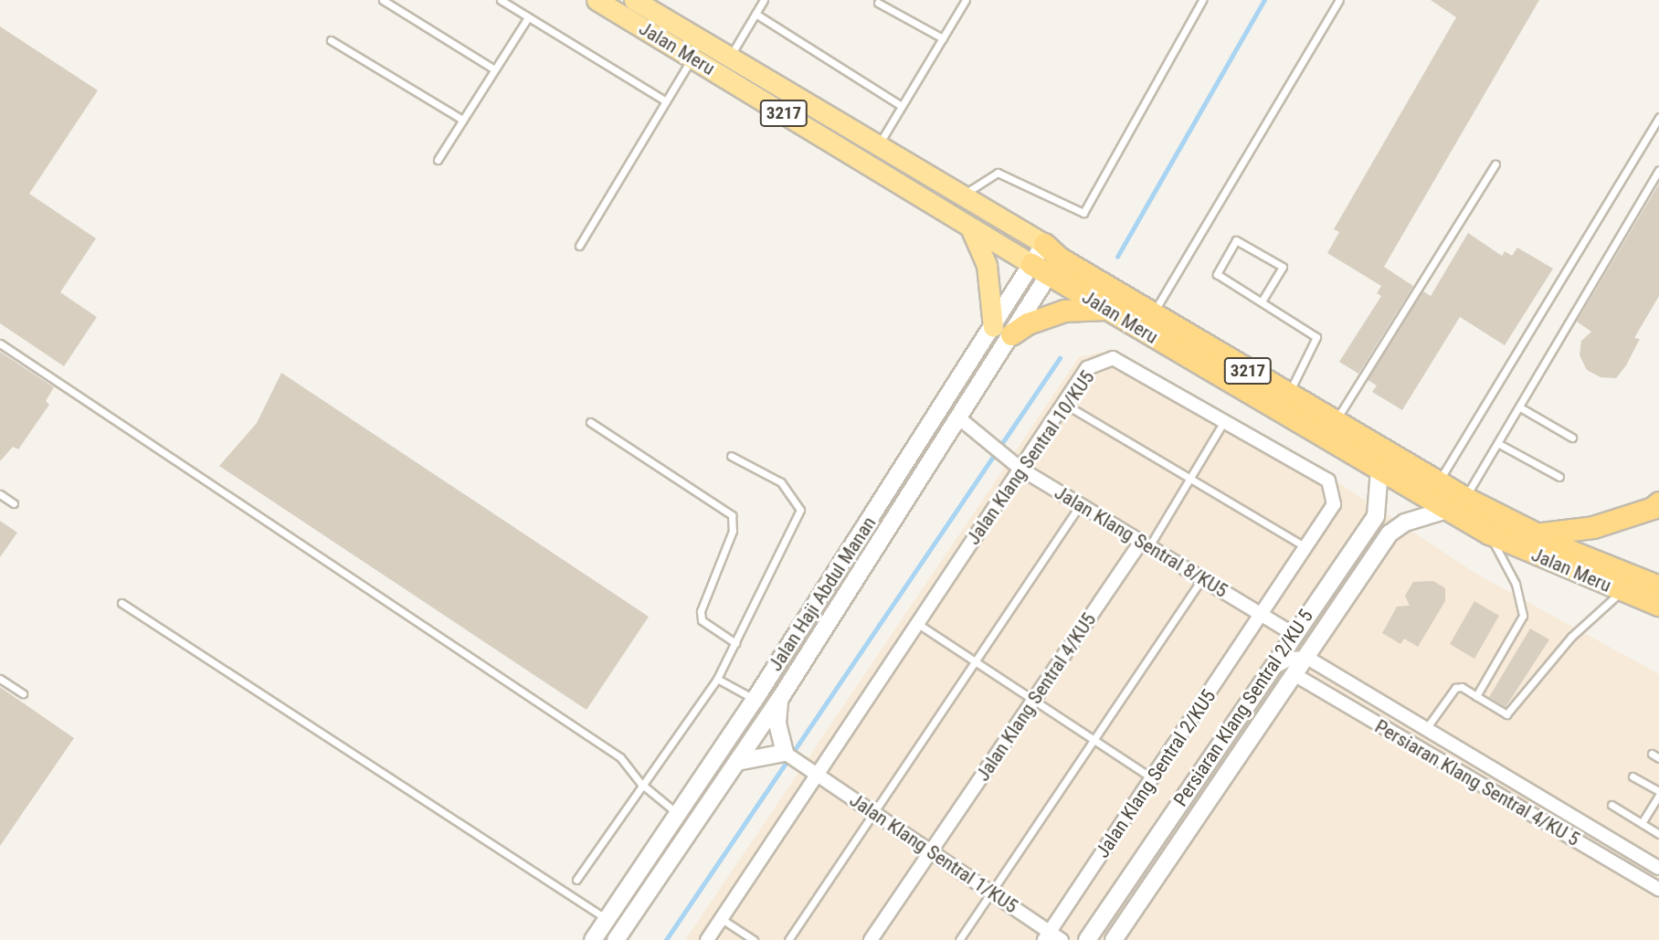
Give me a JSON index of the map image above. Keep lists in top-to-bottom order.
{
  "streets": {
    "highway": ["Jalan Meru", "3217"],
    "street": [
      "Jalan Klang Sentral 10/KU5",
      "Jalan Klang Sentral 8/KU5",
      "Jalan Haji Abdul Manan",
      "Jalan Klang Sentral 4/KU5",
      "Persiaran Klang Sentral 2/KU 5",
      "Jalan Klang Sentral 2/KU5",
      "Persiaran Klang Sentral 4/KU 5",
      "Jalan Klang Sentral 1/KU5"
    ]
  },
  "crossings": [
    ["Jalan Meru", "Jalan Haji Abdul Manan"],
    ["Jalan Meru", "Persiaran Klang Sentral 2/KU 5"],
    ["Jalan Klang Sentral 10/KU5", "Jalan Klang Sentral 8/KU5"],
    ["Jalan Klang Sentral 10/KU5", "Jalan Klang Sentral 2/KU5"],
    ["Jalan Klang Sentral 10/KU5", "Jalan Klang Sentral 1/KU5"],
    ["Jalan Klang Sentral 8/KU5", "Jalan Haji Abdul Manan"],
    ["Jalan Klang Sentral 8/KU5", "Jalan Klang Sentral 4/KU5"],
    ["Jalan Klang Sentral 8/KU5", "Persiaran Klang Sentral 2/KU 5"],
    ["Jalan Klang Sentral 8/KU5", "Jalan Klang Sentral 2/KU5"],
    ["Jalan Klang Sentral 4/KU5", "Jalan Klang Sentral 1/KU5"],
    ["Persiaran Klang Sentral 2/KU 5", "Persiaran Klang Sentral 4/KU 5"],
    ["Jalan Klang Sentral 2/KU5", "Jalan Klang Sentral 1/KU5"]
  ]
}
